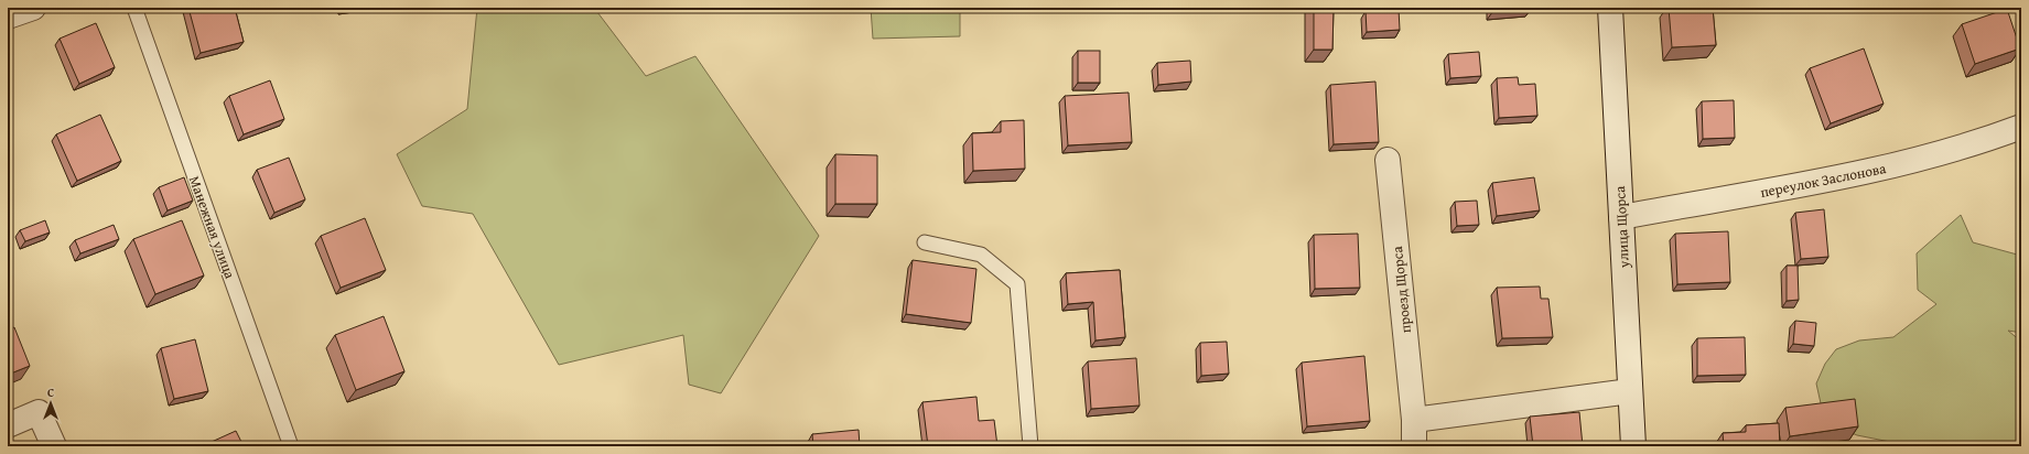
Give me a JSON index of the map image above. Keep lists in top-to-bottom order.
{
  "streets": {
    "street": ["переулок Заслонова", "улица Щорса", "проезд Щорса"],
    "lane": ["Манежная улица"]
  },
  "crossings": [
    ["переулок Заслонова", "улица Щорса"]
  ],
  "north": "top"
}
